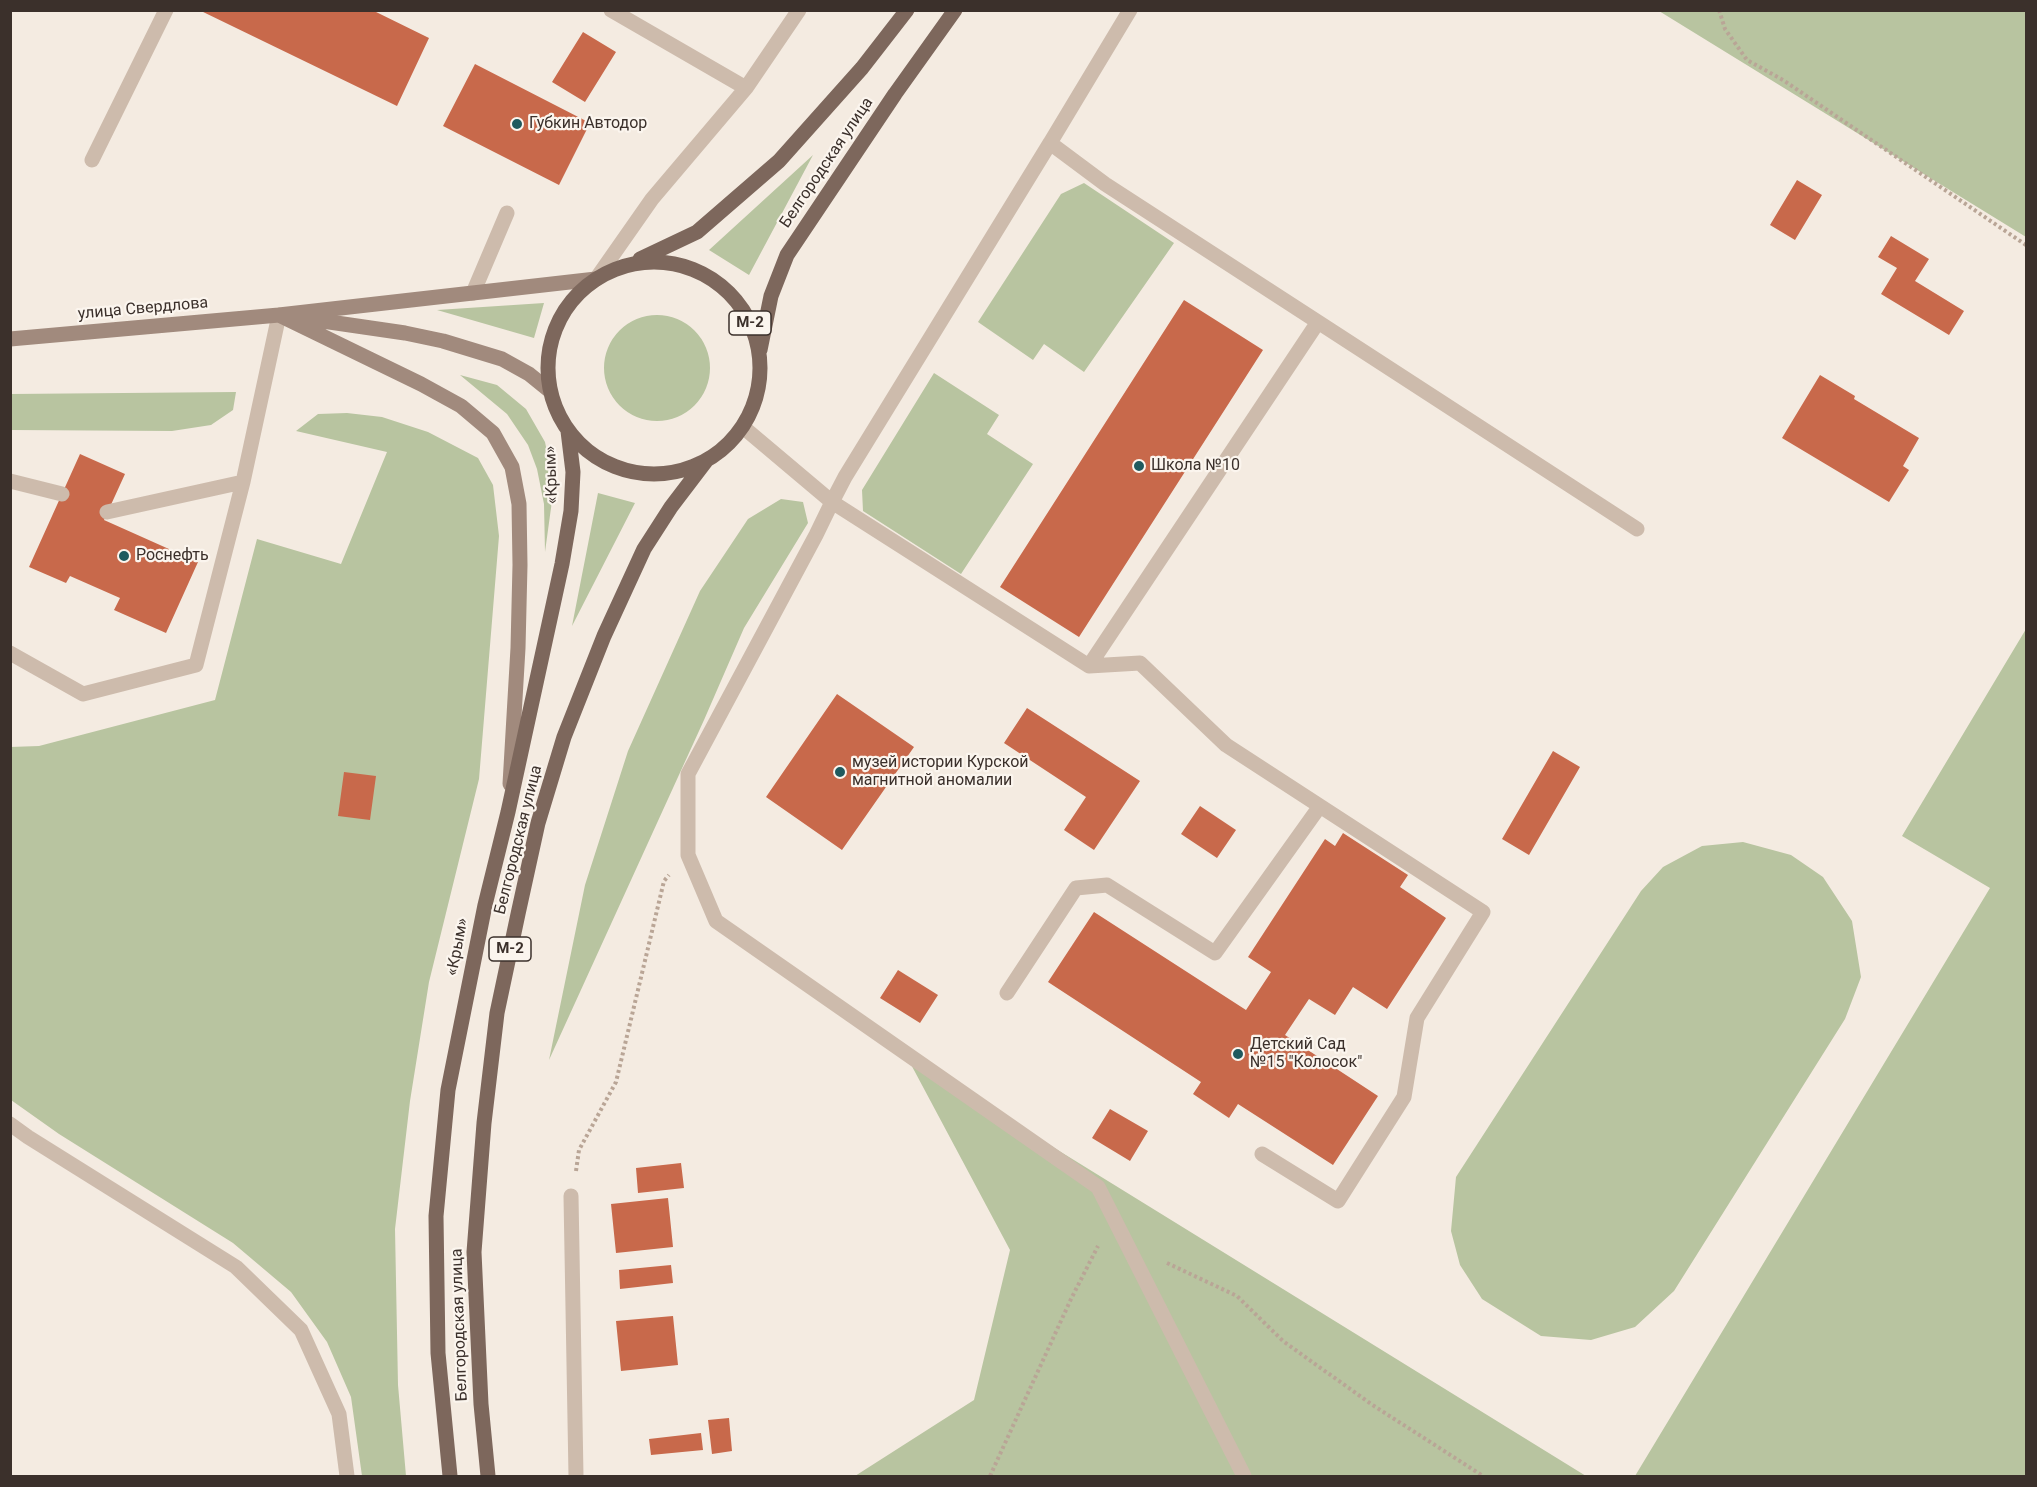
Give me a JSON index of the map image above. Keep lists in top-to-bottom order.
{
  "streets": {
    "main road": [
      "Белгородская улица",
      "улица Свердлова",
      "М-2",
      "«Крым»"
    ]
  },
  "crossings": [
    ["Белгородская улица", "«Крым»"]
  ],
  "places": [
    "Губкин Автодор",
    "Школа №10",
    "Роснефть",
    "музей истории Курской магнитной аномалии",
    "Детский Сад №15 \"Колосок\""
  ]
}
